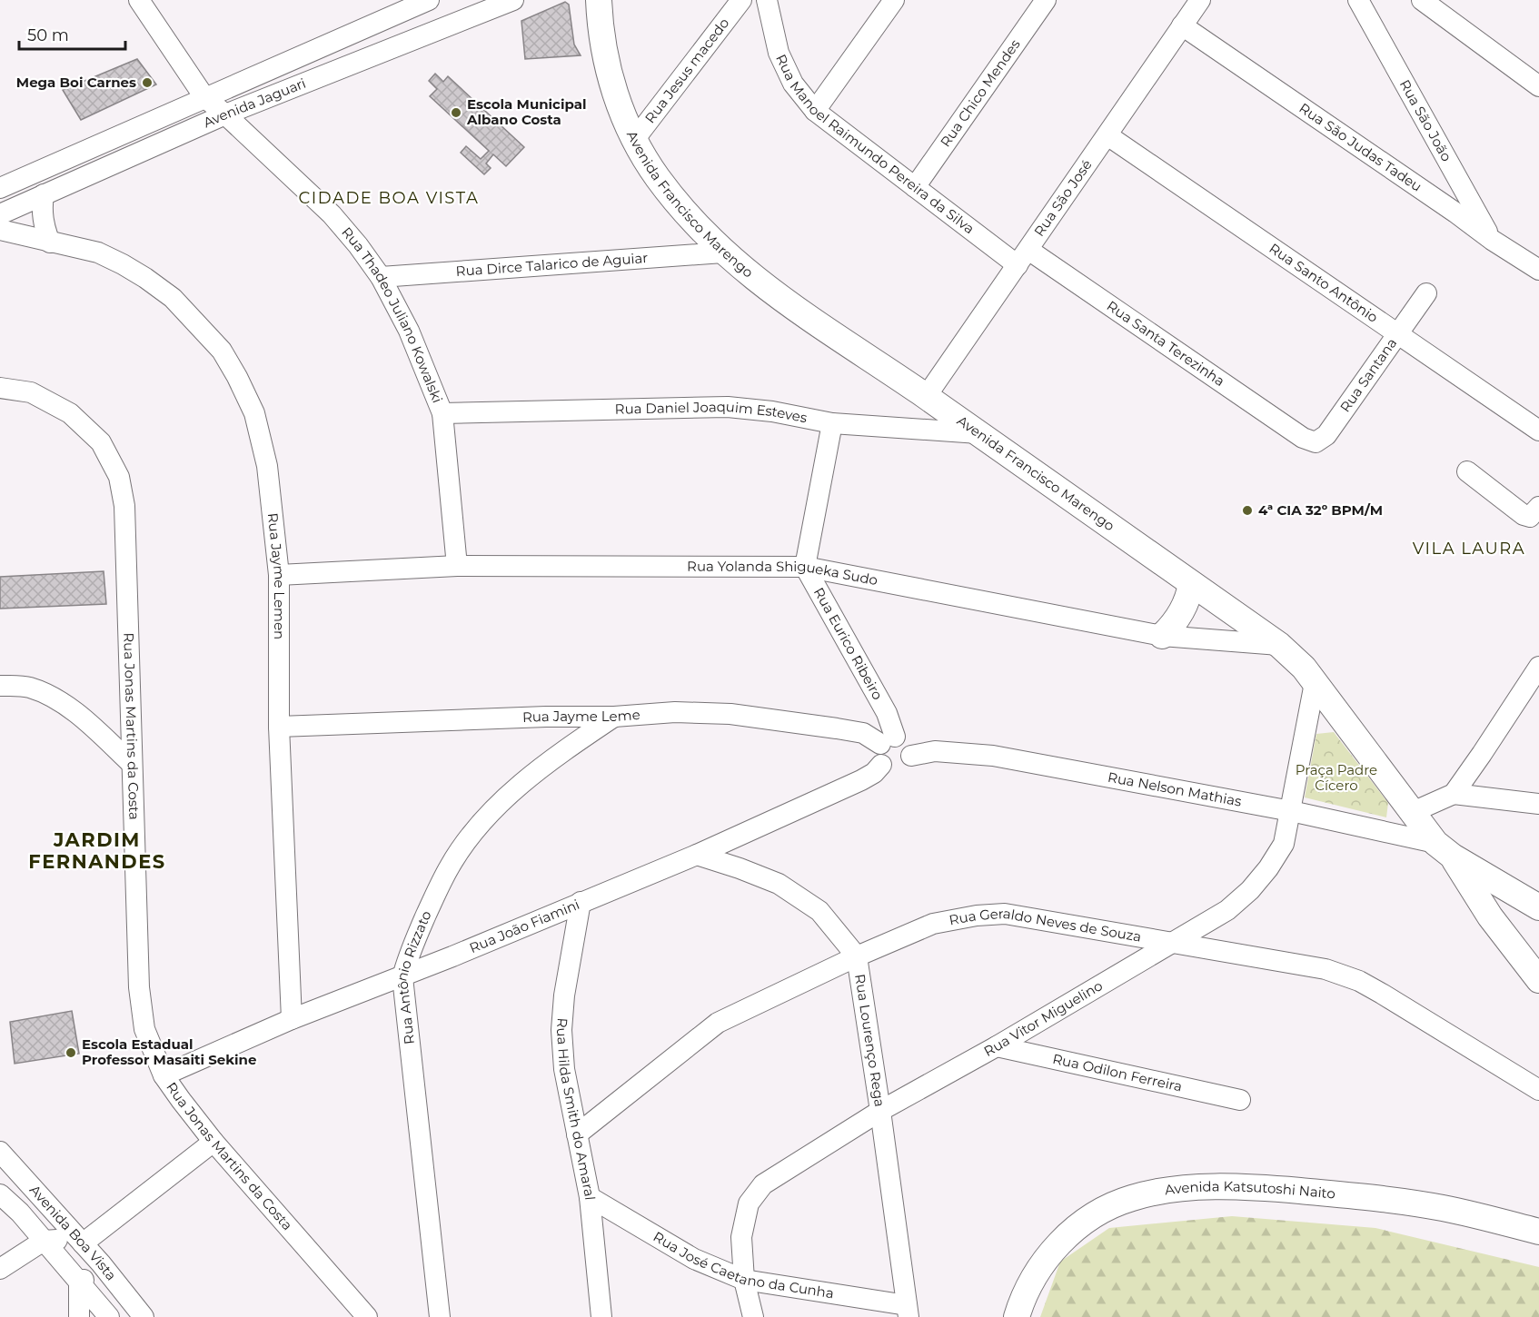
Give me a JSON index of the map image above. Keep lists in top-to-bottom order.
{
  "streets": {
    "main road": ["Avenida Francisco Marengo", "Avenida Katsutoshi Naito"],
    "street": [
      "Rua Jesus macedo",
      "Rua Chico Mendes",
      "Avenida Jaguari",
      "Rua São João",
      "Rua Manoel Raimundo Pereira da Silva",
      "Rua São Judas Tadeu",
      "Rua São José",
      "Rua Dirce Talarico de Aguiar",
      "Rua Santo Antônio",
      "Rua Thadeo Juliano Kowalski",
      "Rua Santa Terezinha",
      "Rua Santana",
      "Rua Daniel Joaquim Esteves",
      "Rua Yolanda Shigueka Sudo",
      "Rua Jayme Lemen",
      "Rua Eurico Ribeiro",
      "Rua Jayme Leme",
      "Rua Jonas Martins da Costa",
      "Rua Nelson Mathias",
      "Rua João Fiamini",
      "Rua Geraldo Neves de Souza",
      "Rua Antônio Rizzato",
      "Rua Vitor Miguelino",
      "Rua Lourenço Rega",
      "Rua Odilon Ferreira",
      "Rua Hilda Smith do Amaral",
      "Avenida Boa Vista",
      "Rua José Caetano da Cunha"
    ]
  },
  "crossings": [
    ["Rua Jesus macedo", "Avenida Francisco Marengo"],
    ["Rua Chico Mendes", "Rua Manoel Raimundo Pereira da Silva"],
    ["Avenida Jaguari", "Rua Thadeo Juliano Kowalski"],
    ["Rua São João", "Rua São Judas Tadeu"],
    ["Rua Manoel Raimundo Pereira da Silva", "Rua São José"],
    ["Rua Manoel Raimundo Pereira da Silva", "Rua Santa Terezinha"],
    ["Rua São Judas Tadeu", "Rua São José"],
    ["Rua São José", "Avenida Francisco Marengo"],
    ["Rua São José", "Rua Santo Antônio"],
    ["Rua São José", "Rua Santa Terezinha"],
    ["Avenida Francisco Marengo", "Rua Dirce Talarico de Aguiar"],
    ["Avenida Francisco Marengo", "Rua Daniel Joaquim Esteves"],
    ["Avenida Francisco Marengo", "Rua Yolanda Shigueka Sudo"],
    ["Avenida Francisco Marengo", "Rua Nelson Mathias"],
    ["Avenida Francisco Marengo", "Rua Vitor Miguelino"],
    ["Rua Dirce Talarico de Aguiar", "Rua Thadeo Juliano Kowalski"],
    ["Rua Santo Antônio", "Rua Santana"],
    ["Rua Thadeo Juliano Kowalski", "Rua Daniel Joaquim Esteves"],
    ["Rua Thadeo Juliano Kowalski", "Rua Yolanda Shigueka Sudo"],
    ["Rua Santa Terezinha", "Rua Santana"],
    ["Rua Yolanda Shigueka Sudo", "Rua Jayme Lemen"],
    ["Rua Yolanda Shigueka Sudo", "Rua Eurico Ribeiro"],
    ["Rua Jayme Lemen", "Rua Jayme Leme"],
    ["Rua Jayme Lemen", "Rua João Fiamini"],
    ["Rua Eurico Ribeiro", "Rua Jayme Leme"],
    ["Rua Eurico Ribeiro", "Rua Nelson Mathias"],
    ["Rua Eurico Ribeiro", "Rua João Fiamini"],
    ["Rua Jayme Leme", "Rua Nelson Mathias"],
    ["Rua Jayme Leme", "Rua João Fiamini"],
    ["Rua Jayme Leme", "Rua Antônio Rizzato"],
    ["Rua Jonas Martins da Costa", "Rua João Fiamini"],
    ["Rua Nelson Mathias", "Rua João Fiamini"],
    ["Rua Nelson Mathias", "Rua Vitor Miguelino"],
    ["Rua João Fiamini", "Rua Antônio Rizzato"],
    ["Rua João Fiamini", "Rua Lourenço Rega"],
    ["Rua João Fiamini", "Rua Hilda Smith do Amaral"],
    ["Rua Geraldo Neves de Souza", "Rua Vitor Miguelino"],
    ["Rua Geraldo Neves de Souza", "Rua Lourenço Rega"],
    ["Rua Geraldo Neves de Souza", "Rua Hilda Smith do Amaral"],
    ["Rua Vitor Miguelino", "Rua Lourenço Rega"],
    ["Rua Vitor Miguelino", "Rua Odilon Ferreira"],
    ["Rua Vitor Miguelino", "Rua José Caetano da Cunha"],
    ["Rua Lourenço Rega", "Rua José Caetano da Cunha"],
    ["Rua Hilda Smith do Amaral", "Rua José Caetano da Cunha"]
  ],
  "districts": ["CIDADE BOA VISTA", "VILA LAURA", "JARDIM FERNANDES"],
  "parks": ["Praça Padre Cícero"],
  "places": [
    "Mega Boi Carnes",
    "Escola Municipal Albano Costa",
    "4ª CIA 32º BPM/M",
    "Escola Estadual Professor Masaiti Sekine"
  ],
  "scale_bar": "50 m"
}
